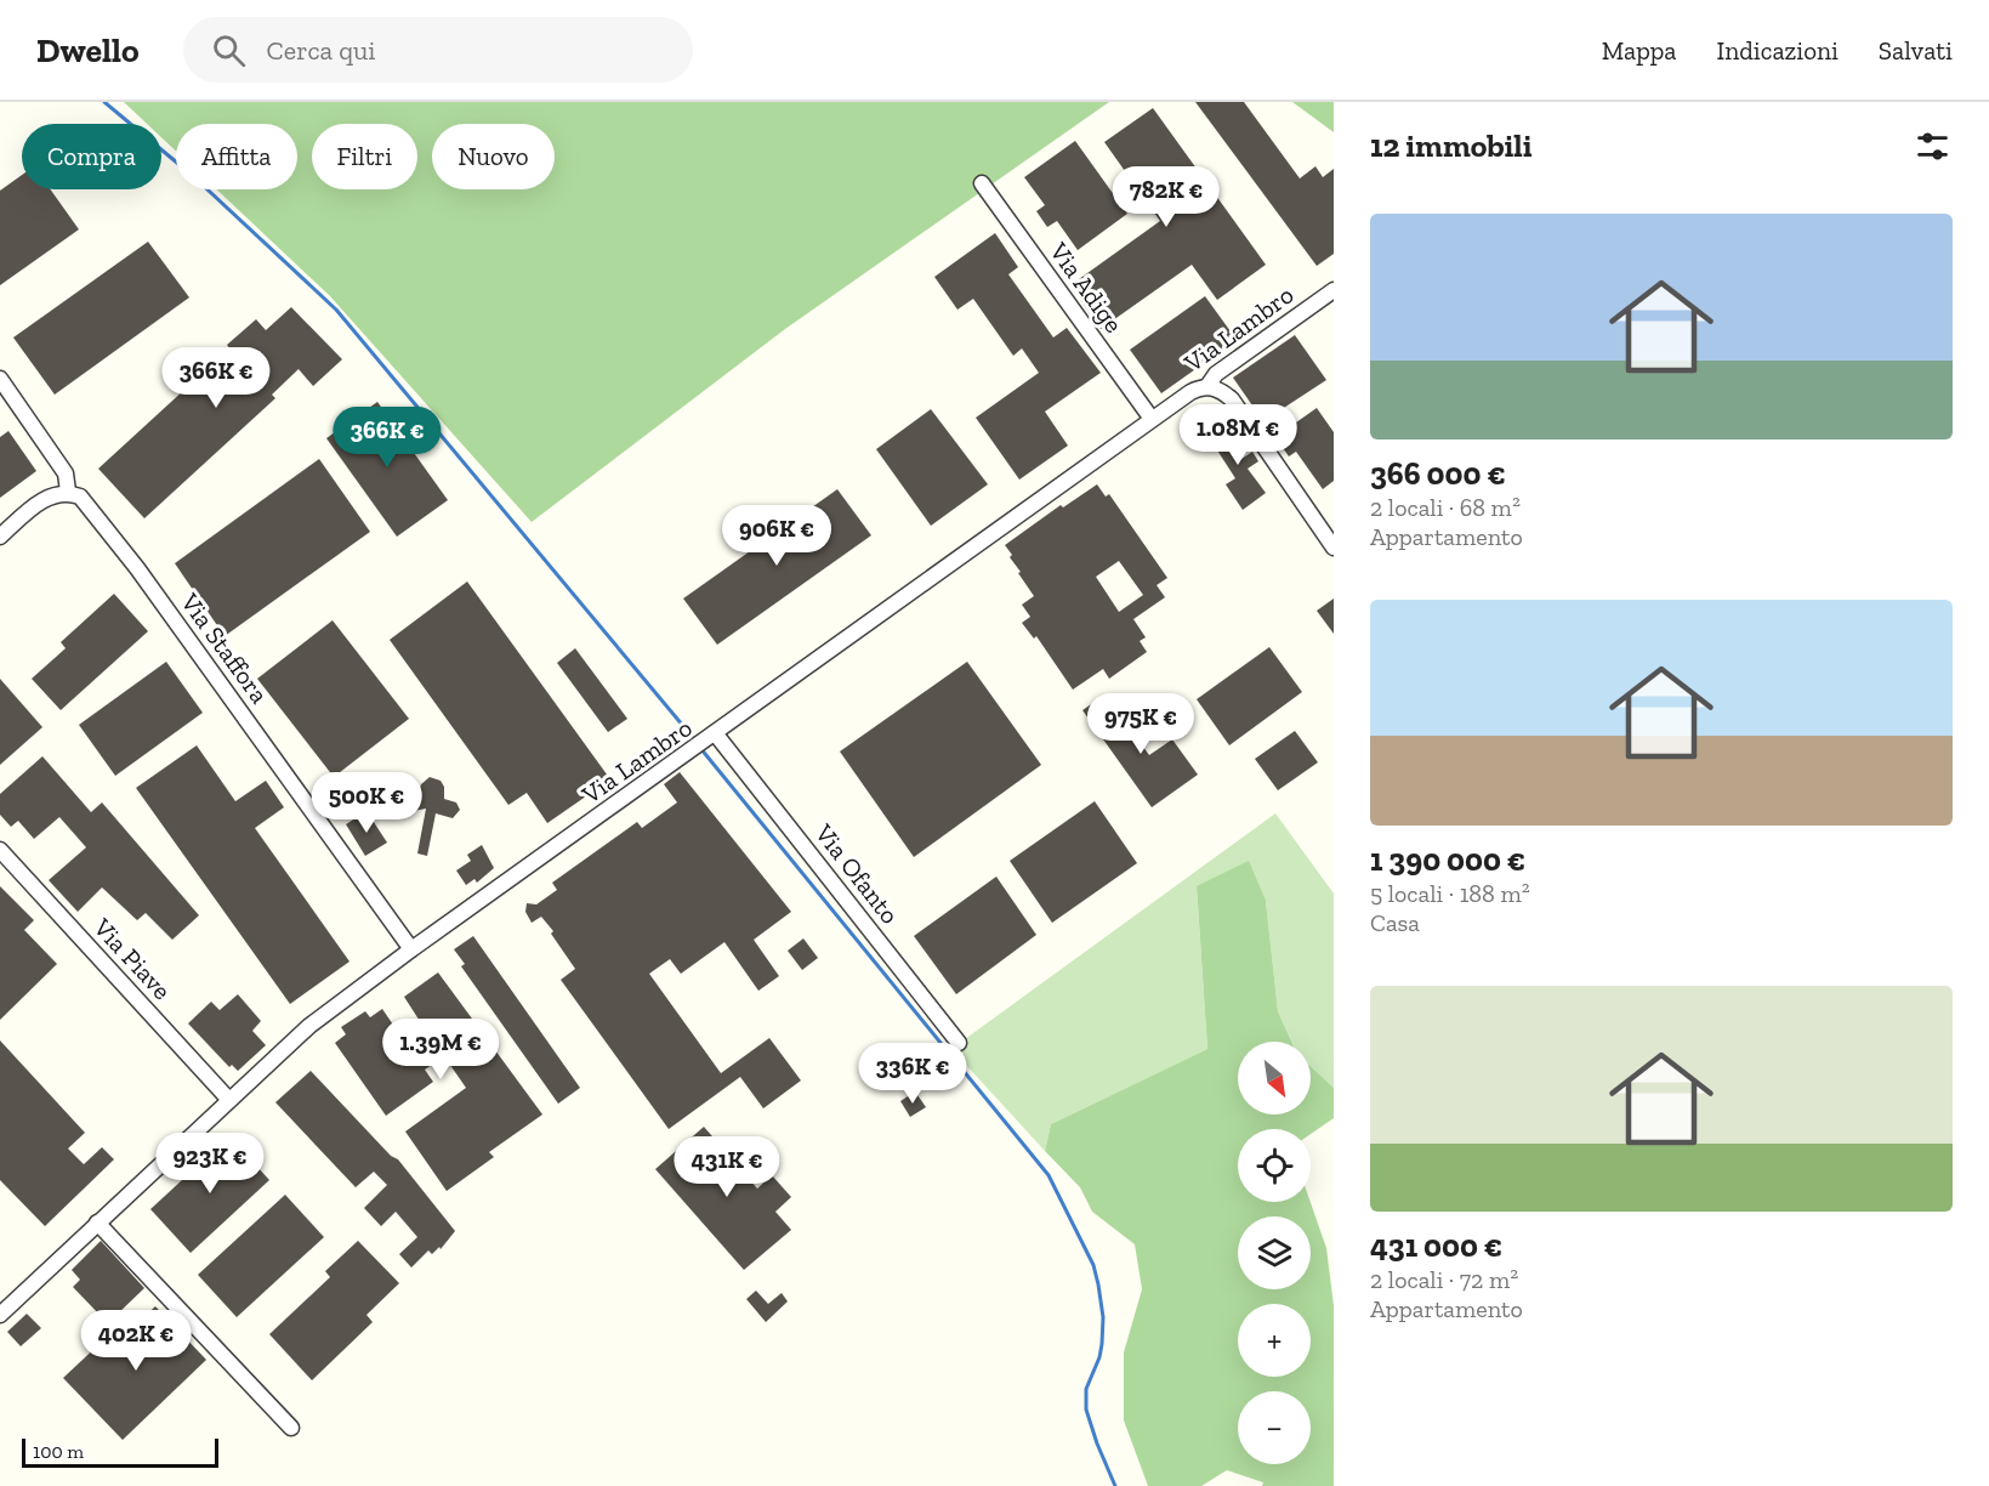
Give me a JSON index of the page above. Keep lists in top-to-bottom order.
{
  "streets": {
    "street": [
      "Via Adige",
      "Via Lambro",
      "Via Staffora",
      "Via Ofanto",
      "Via Piave"
    ]
  },
  "crossings": [
    ["Via Adige", "Via Lambro"],
    ["Via Lambro", "Via Staffora"],
    ["Via Lambro", "Via Ofanto"],
    ["Via Lambro", "Via Piave"]
  ],
  "scale_bar": "100 m",
  "north": "bottom right",
  "page": {
    "header": "Dwello",
    "search": "Cerca qui",
    "nav": ["Mappa", "Indicazioni", "Salvati"],
    "heading": "12 immobili",
    "chip": [
      "Compra",
      "Affitta",
      "Filtri",
      "Nuovo"
    ],
    "price": [
      "782K €",
      "366K €",
      "1.08M €",
      "366K €",
      "906K €",
      "975K €",
      "500K €",
      "1.39M €",
      "336K €",
      "923K €",
      "431K €",
      "402K €"
    ],
    "list": [
      {
        "name": "366 000 €",
        "note": "2 locali · 68 m² · Appartamento"
      },
      {
        "name": "1 390 000 €",
        "note": "5 locali · 188 m² · Casa"
      },
      {
        "name": "431 000 €",
        "note": "2 locali · 72 m² · Appartamento"
      }
    ],
    "map_buttons": ["+", "−"],
    "scale": "100 m"
  }
}
